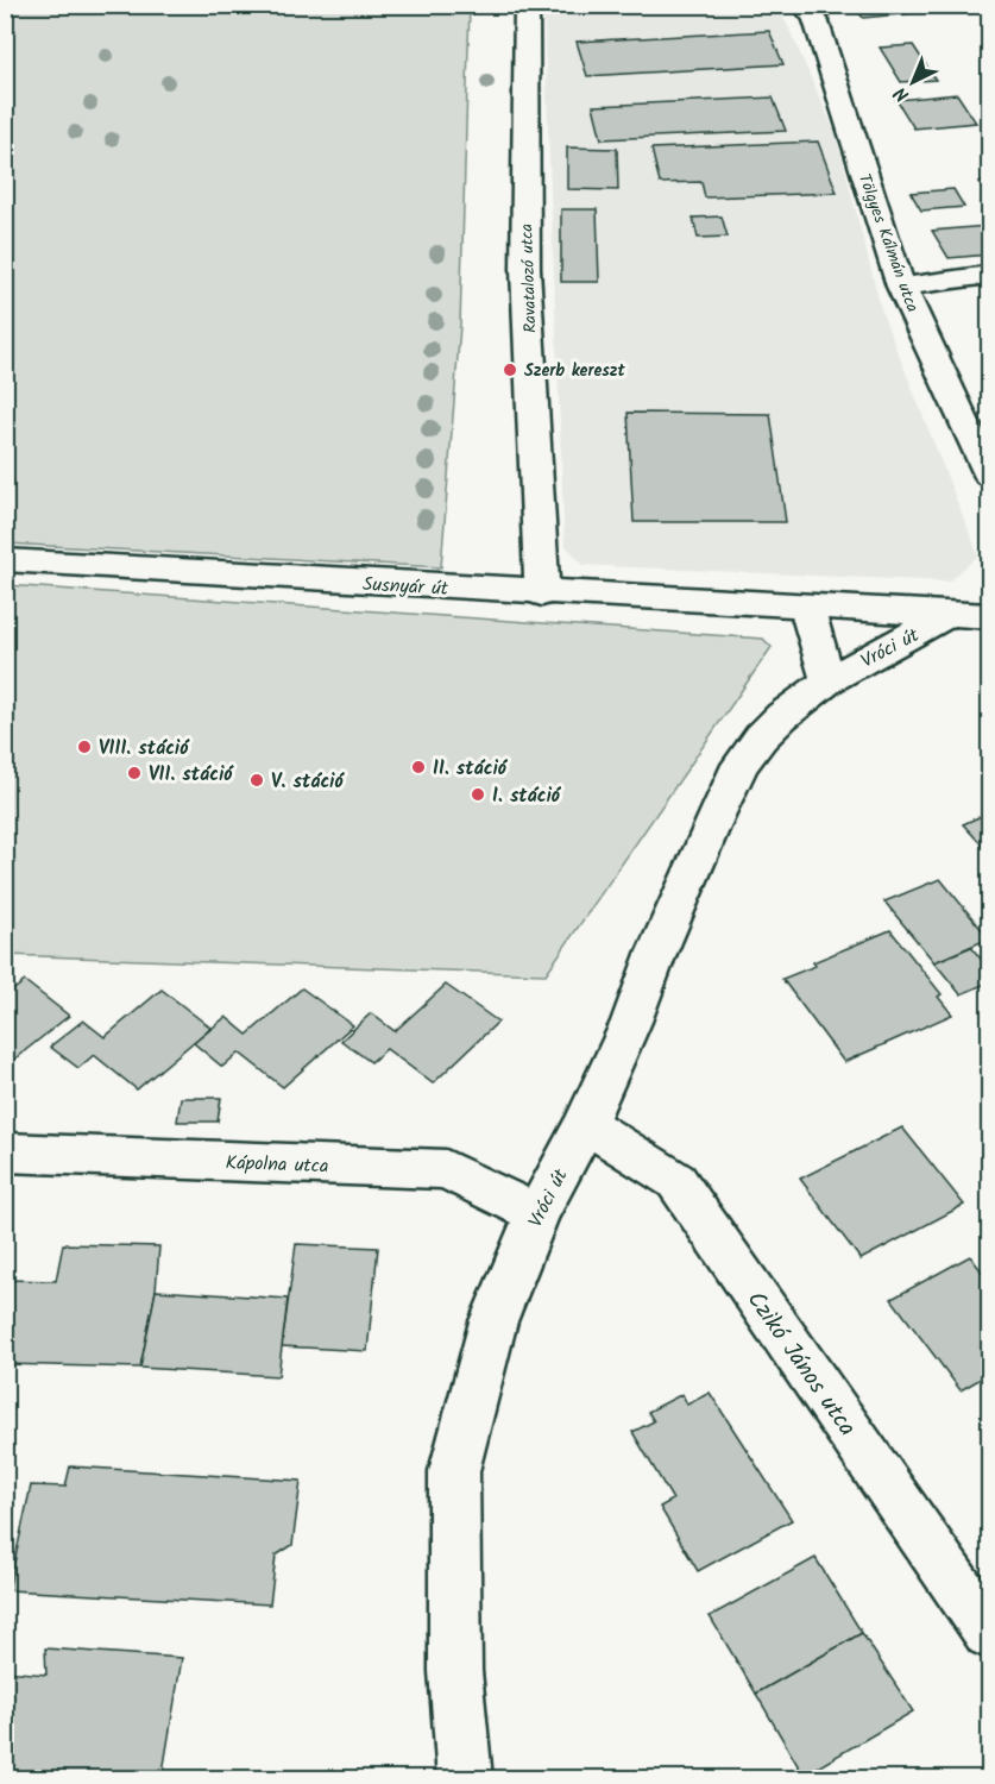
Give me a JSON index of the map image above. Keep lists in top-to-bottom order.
{
  "streets": {
    "street": [
      "Tölgyes Kálmán utca",
      "Ravatalozó utca",
      "Susnyár út",
      "Vróci út",
      "Kápolna utca",
      "Czikó János utca"
    ]
  },
  "crossings": [
    ["Ravatalozó utca", "Susnyár út"],
    ["Susnyár út", "Vróci út"],
    ["Vróci út", "Kápolna utca"],
    ["Vróci út", "Czikó János utca"]
  ],
  "places": [
    "Szerb kereszt",
    "VIII. stáció",
    "II. stáció",
    "VII. stáció",
    "V. stáció",
    "I. stáció"
  ],
  "north": "bottom left"
}
